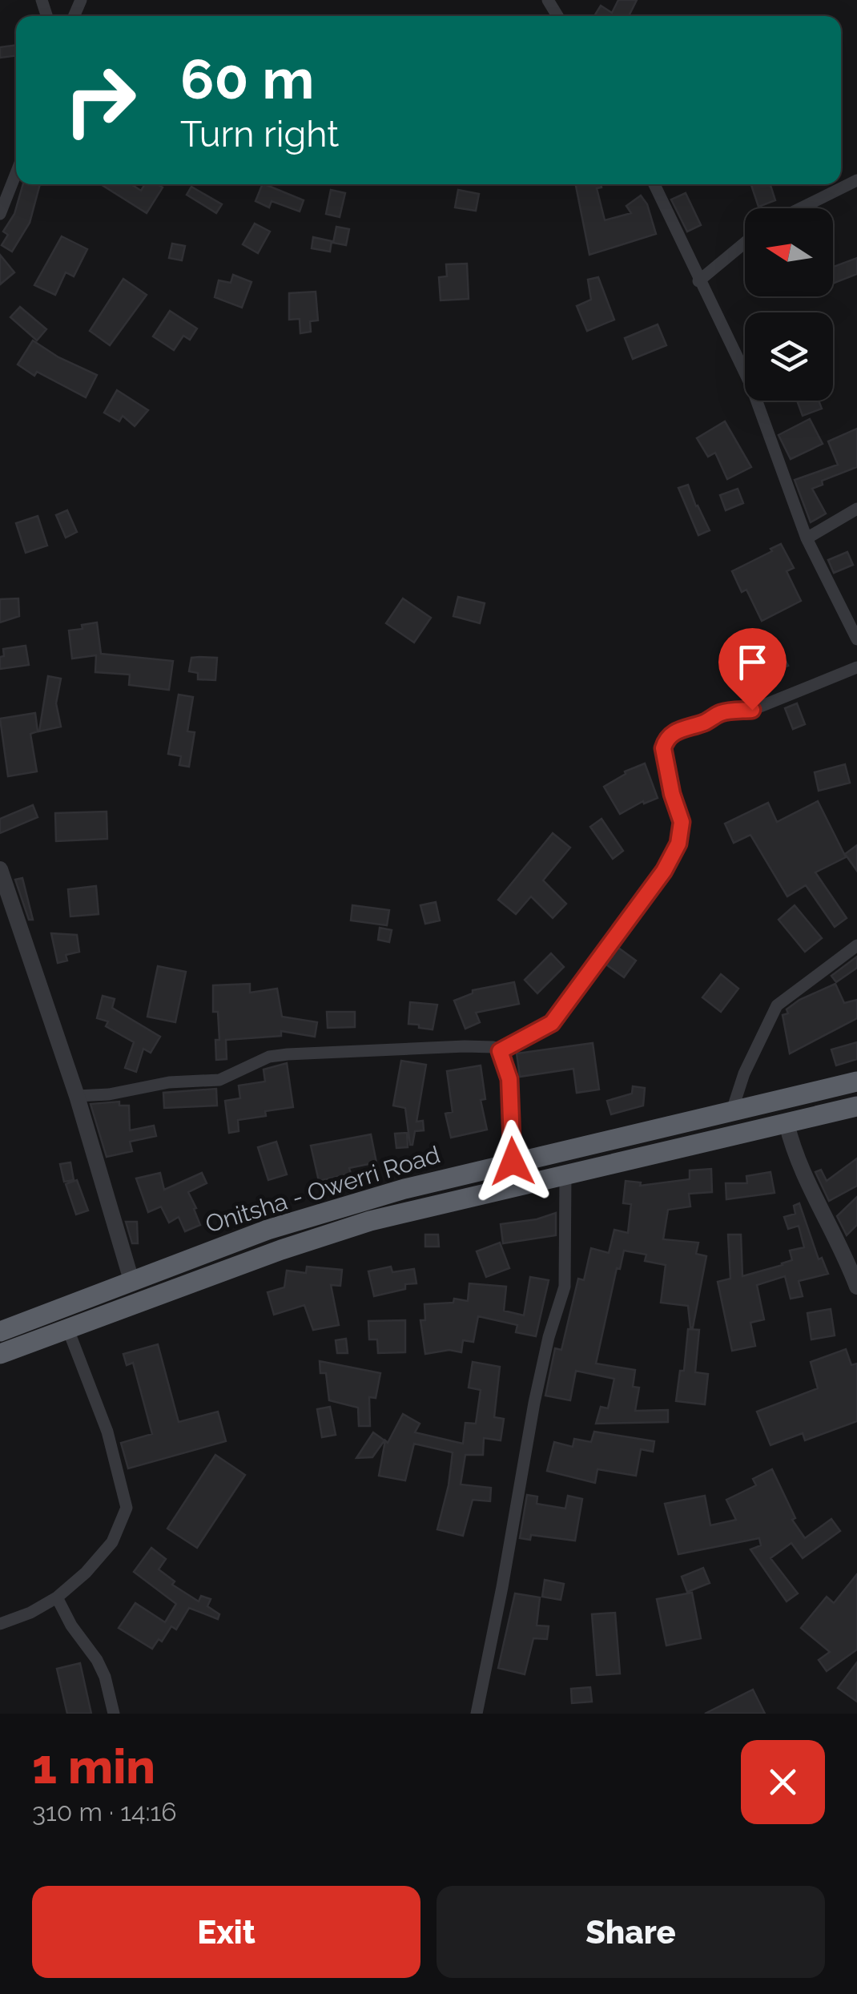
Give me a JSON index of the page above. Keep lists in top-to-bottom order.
{
  "streets": {
    "highway": ["Onitsha - Owerri Road"]
  },
  "north": "left",
  "page": {
    "turn": ["60 m", "Turn right"],
    "heading": ["1 min", "310 m · 14:16"],
    "buttons": ["Exit", "Share"]
  }
}
